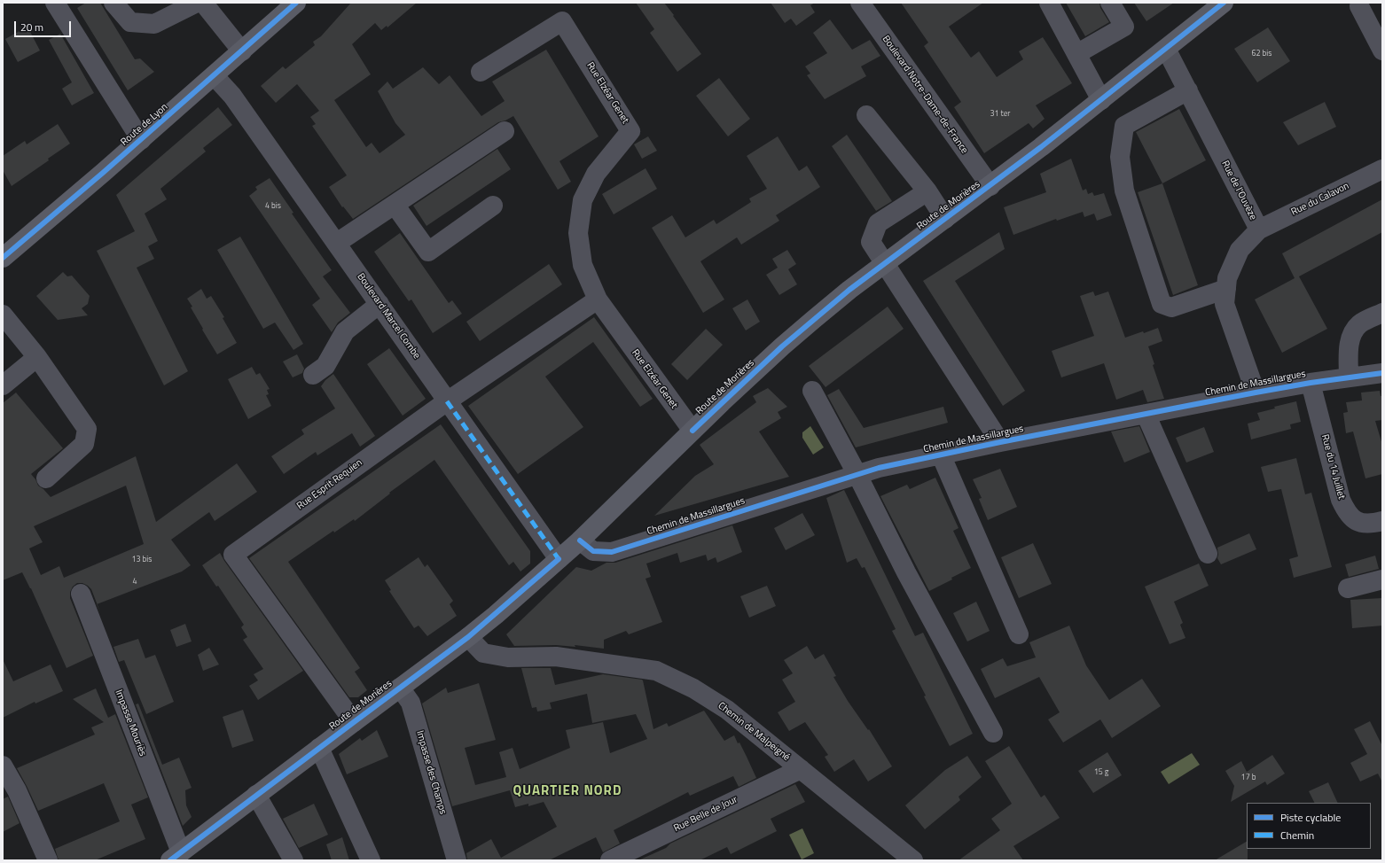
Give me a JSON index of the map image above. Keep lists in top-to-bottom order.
{
  "streets": {
    "main road": ["Route de Lyon", "Route de Morières"],
    "street": [
      "Rue Elzéar Genet",
      "Boulevard Notre-Dame-de-France",
      "Rue de l'Ouvèze",
      "Rue du Calavon",
      "Boulevard Marcel Combe",
      "Chemin de Massillargues",
      "Rue du 14 Juillet",
      "Rue Esprit Requien",
      "Impasse Mouriès",
      "Chemin de Malpeigné",
      "Impasse des Champs",
      "Rue Belle de Jour"
    ]
  },
  "crossings": [
    ["Rue Elzéar Genet", "Route de Morières"],
    ["Rue Elzéar Genet", "Rue Esprit Requien"],
    ["Boulevard Notre-Dame-de-France", "Route de Morières"],
    ["Route de Lyon", "Boulevard Marcel Combe"],
    ["Rue de l'Ouvèze", "Rue du Calavon"],
    ["Rue de l'Ouvèze", "Route de Morières"],
    ["Rue de l'Ouvèze", "Chemin de Massillargues"],
    ["Route de Morières", "Boulevard Marcel Combe"],
    ["Route de Morières", "Chemin de Massillargues"],
    ["Route de Morières", "Rue Esprit Requien"],
    ["Route de Morières", "Impasse Mouriès"],
    ["Route de Morières", "Chemin de Malpeigné"],
    ["Route de Morières", "Impasse des Champs"],
    ["Boulevard Marcel Combe", "Rue Esprit Requien"],
    ["Chemin de Massillargues", "Rue du 14 Juillet"],
    ["Chemin de Malpeigné", "Rue Belle de Jour"]
  ],
  "districts": ["QUARTIER NORD"],
  "house_numbers": [
    "62 bis",
    "31 ter",
    "4 bis",
    "13 bis",
    "4",
    "15 g",
    "17 b"
  ],
  "legend": ["Piste cyclable", "Chemin"],
  "scale_bar": "20 m"
}
